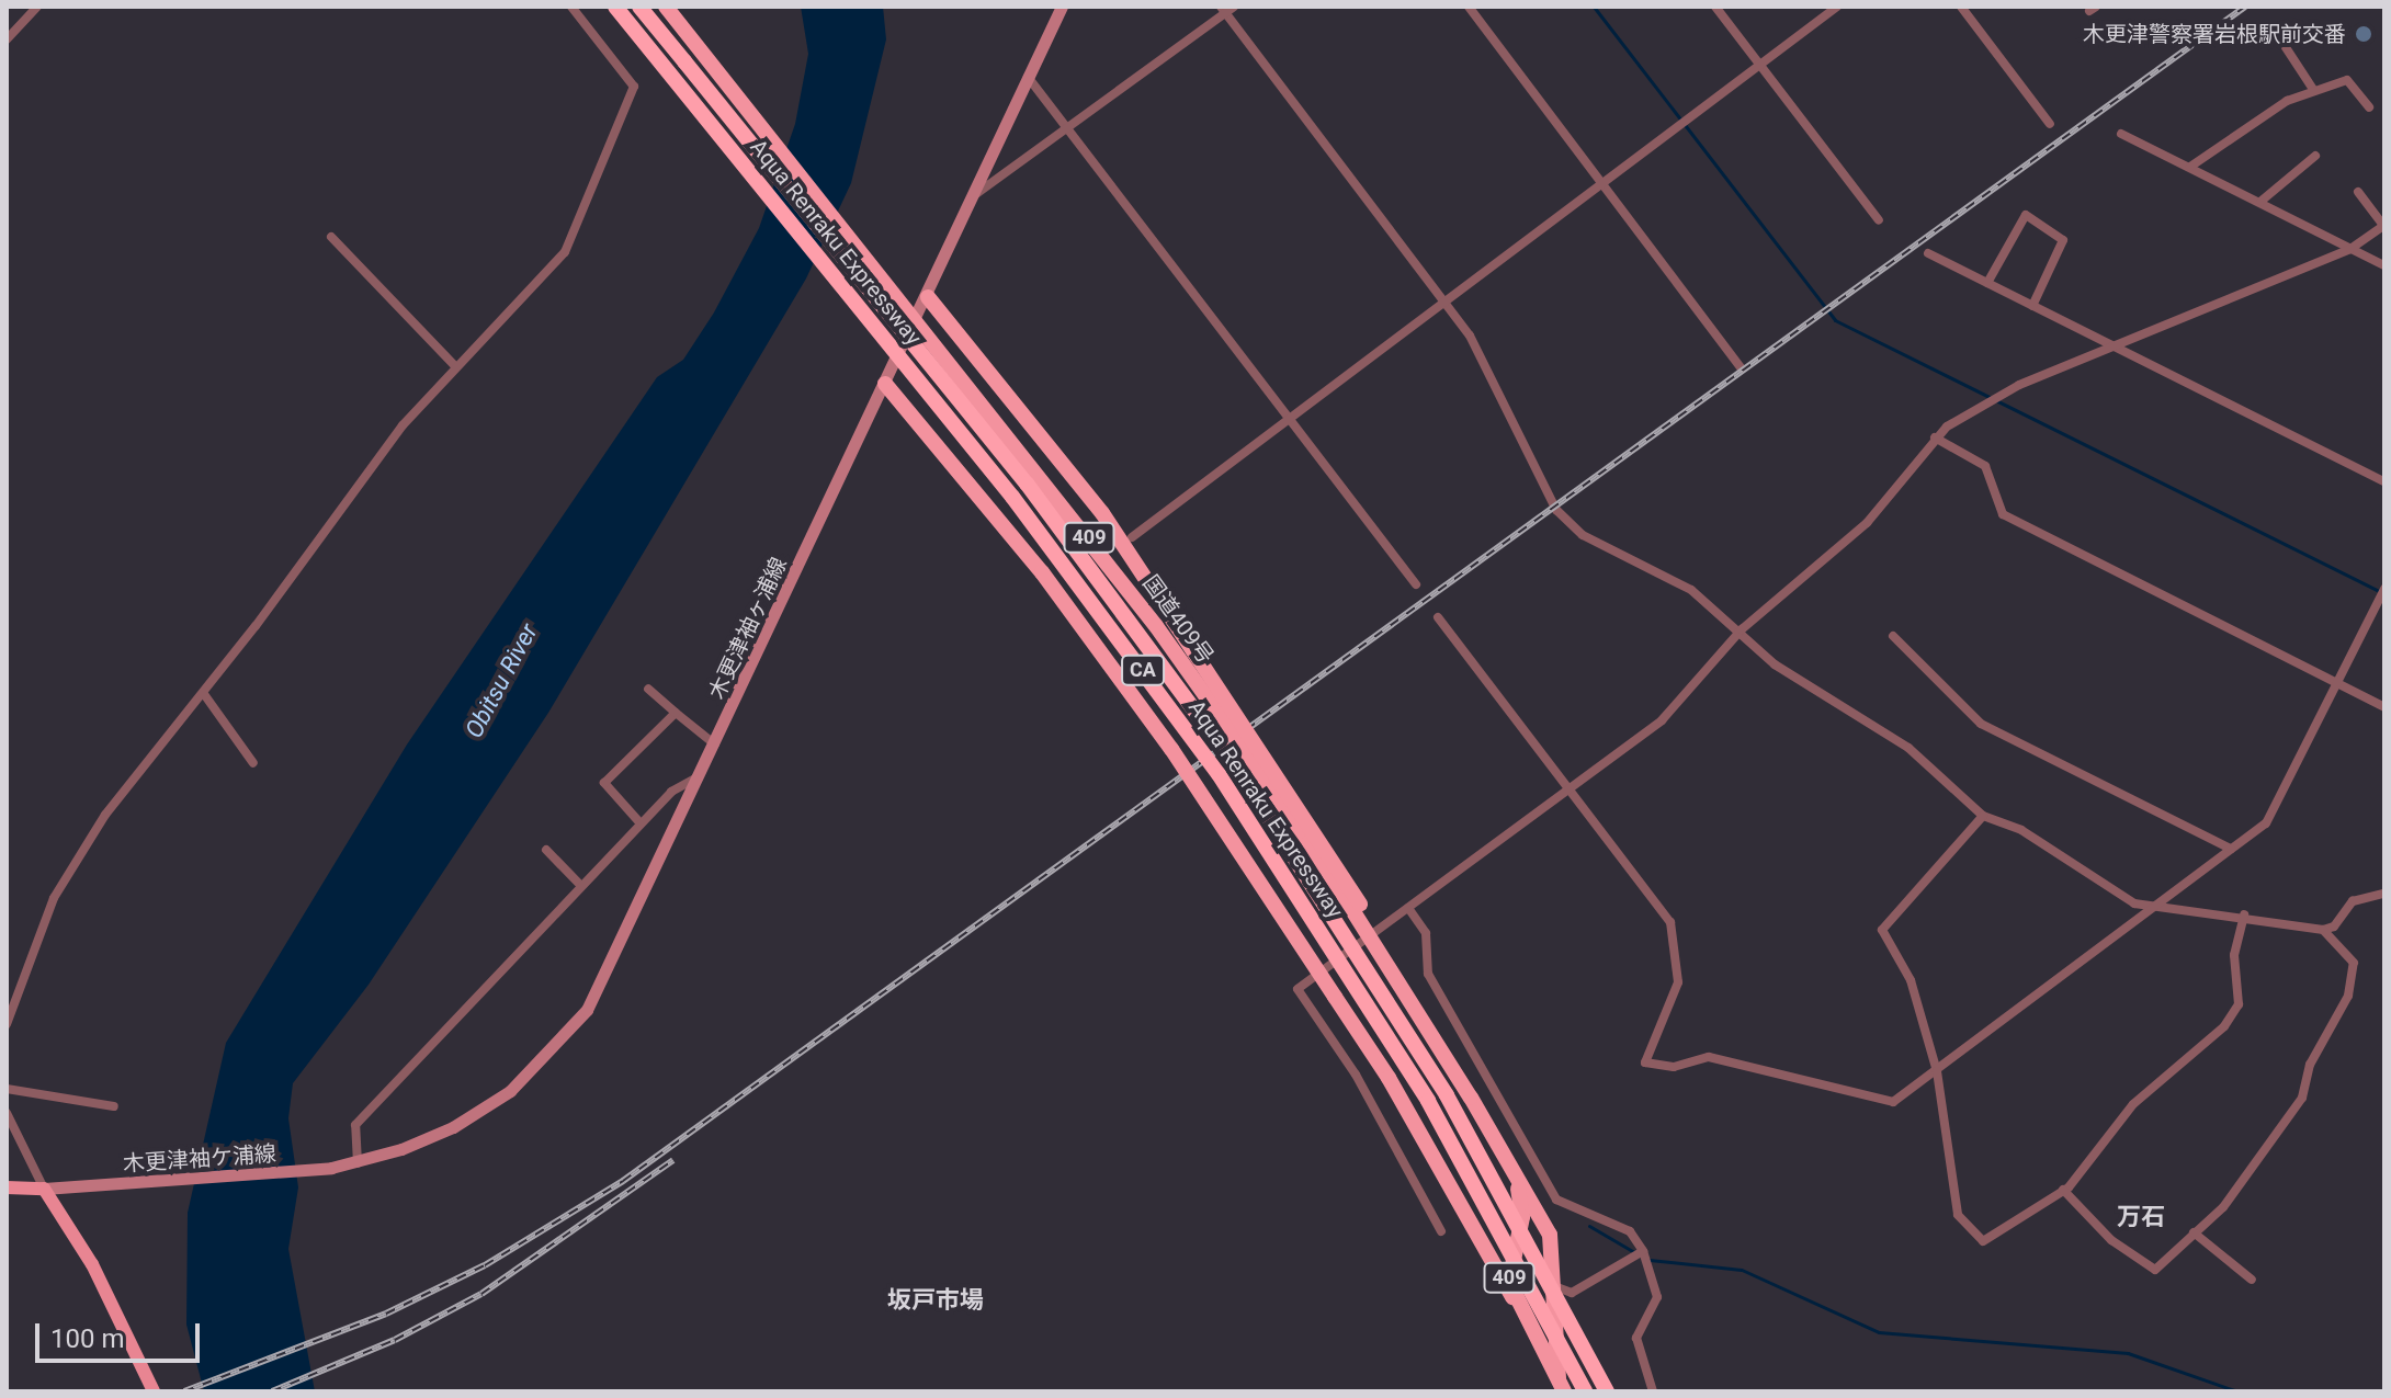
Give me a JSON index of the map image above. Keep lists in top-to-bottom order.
{
  "streets": {
    "highway": [
      "Aqua Renraku Expressway",
      "409",
      "国道409号",
      "CA"
    ],
    "main road": ["木更津袖ヶ浦線", "木更津袖ケ浦線"]
  },
  "crossings": [
    ["木更津袖ヶ浦線", "木更津袖ケ浦線"]
  ],
  "districts": ["万石", "坂戸市場"],
  "water": ["Obitsu River"],
  "places": ["木更津警察署岩根駅前交番"],
  "scale_bar": "100 m"
}
